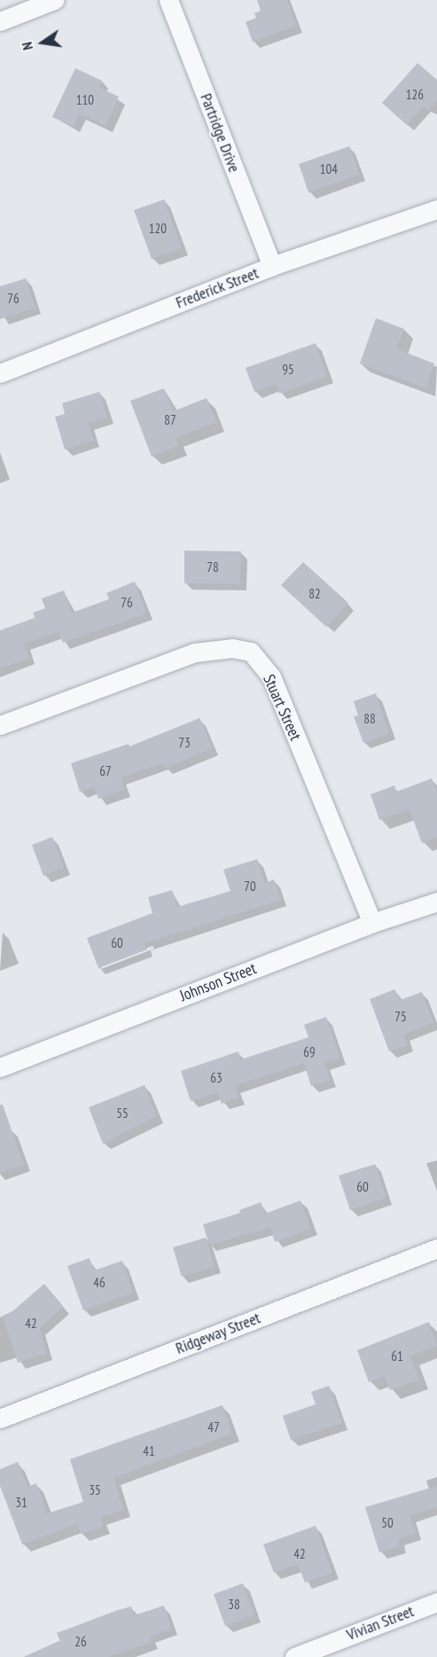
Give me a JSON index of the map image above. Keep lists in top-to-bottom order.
{
  "streets": {
    "street": [
      "Partridge Drive",
      "Frederick Street",
      "Stuart Street",
      "Johnson Street",
      "Ridgeway Street",
      "Vivian Street"
    ]
  },
  "crossings": [
    ["Partridge Drive", "Frederick Street"],
    ["Stuart Street", "Johnson Street"]
  ],
  "house_numbers": [
    "126",
    "110",
    "104",
    "120",
    "76",
    "95",
    "87",
    "78",
    "82",
    "76",
    "88",
    "73",
    "67",
    "70",
    "60",
    "75",
    "69",
    "63",
    "55",
    "60",
    "46",
    "42",
    "61",
    "47",
    "41",
    "35",
    "31",
    "50",
    "42",
    "38",
    "26"
  ],
  "north": "left"
}
